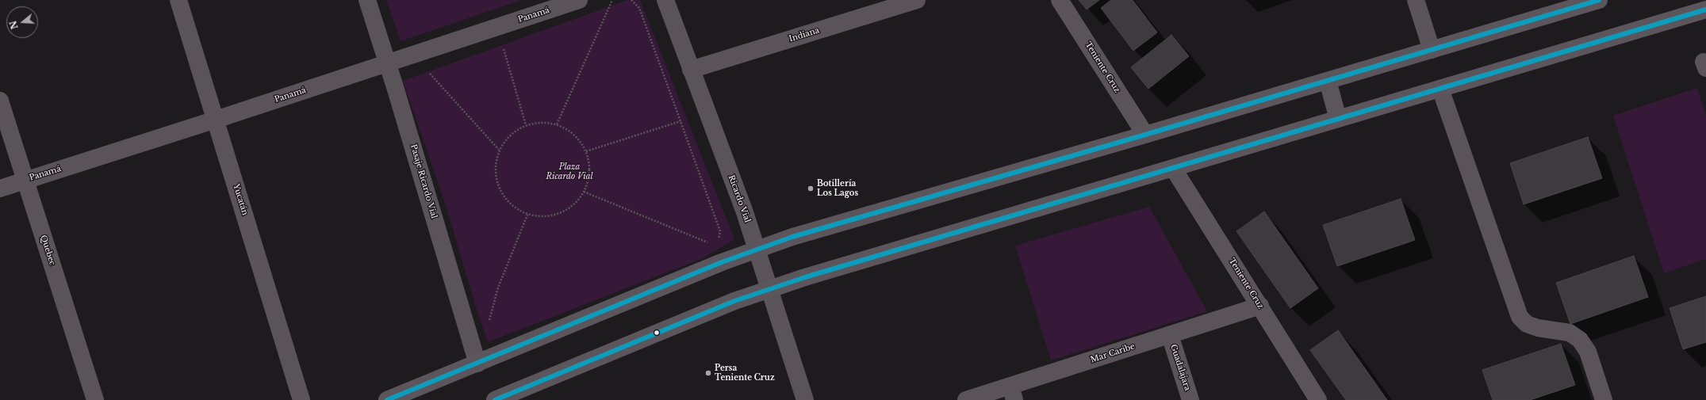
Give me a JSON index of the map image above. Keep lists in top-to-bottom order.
{
  "streets": {
    "street": [
      "Panamá",
      "Indiana",
      "Teniente Cruz",
      "Pasaje Ricardo Vial",
      "Ricardo Vial",
      "Yucatán",
      "Quebec",
      "Mar Caribe",
      "Guadalajara"
    ]
  },
  "crossings": [
    ["Panamá", "Pasaje Ricardo Vial"],
    ["Panamá", "Yucatán"],
    ["Panamá", "Quebec"],
    ["Indiana", "Ricardo Vial"],
    ["Teniente Cruz", "Mar Caribe"],
    ["Mar Caribe", "Guadalajara"]
  ],
  "parks": ["Plaza Ricardo Vial"],
  "places": ["Botillería Los Lagos", "Persa Teniente Cruz"],
  "north": "left"
}
